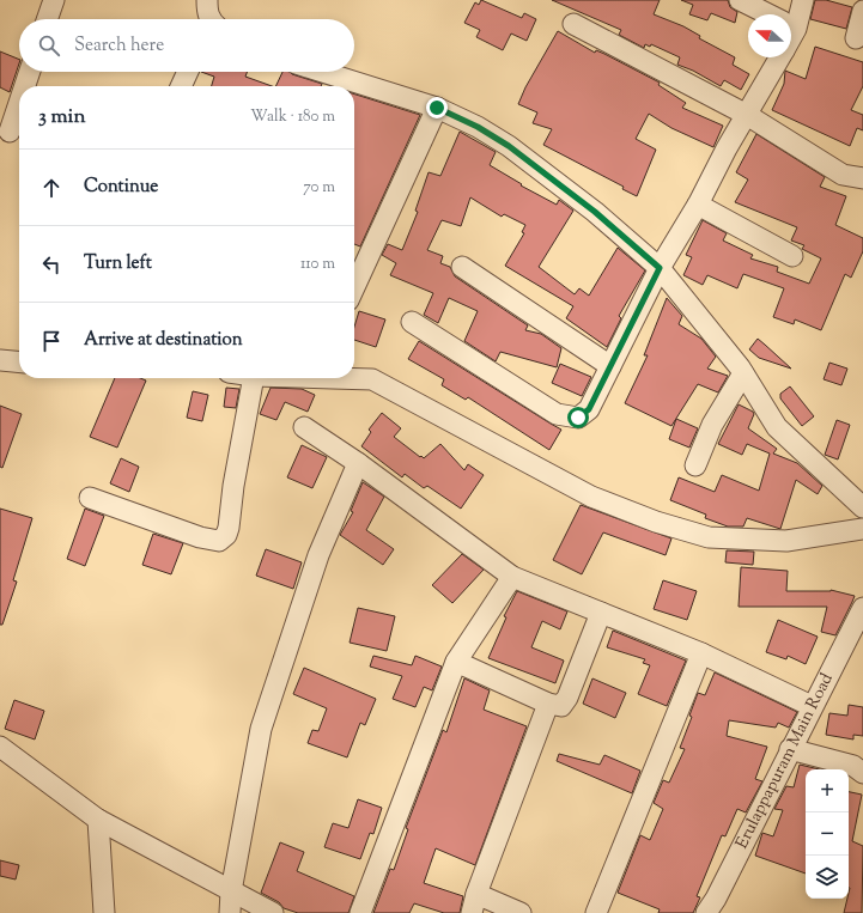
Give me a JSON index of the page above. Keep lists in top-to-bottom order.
{
  "streets": {
    "street": ["Erulappapuram Main Road"]
  },
  "north": "left",
  "page": {
    "search": "Search here",
    "heading": ["3 min", "Walk · 180 m"],
    "list": [
      ["Continue", "70 m"],
      ["Turn left", "110 m"],
      "Arrive at destination"
    ],
    "map_buttons": ["+", "−"]
  }
}
